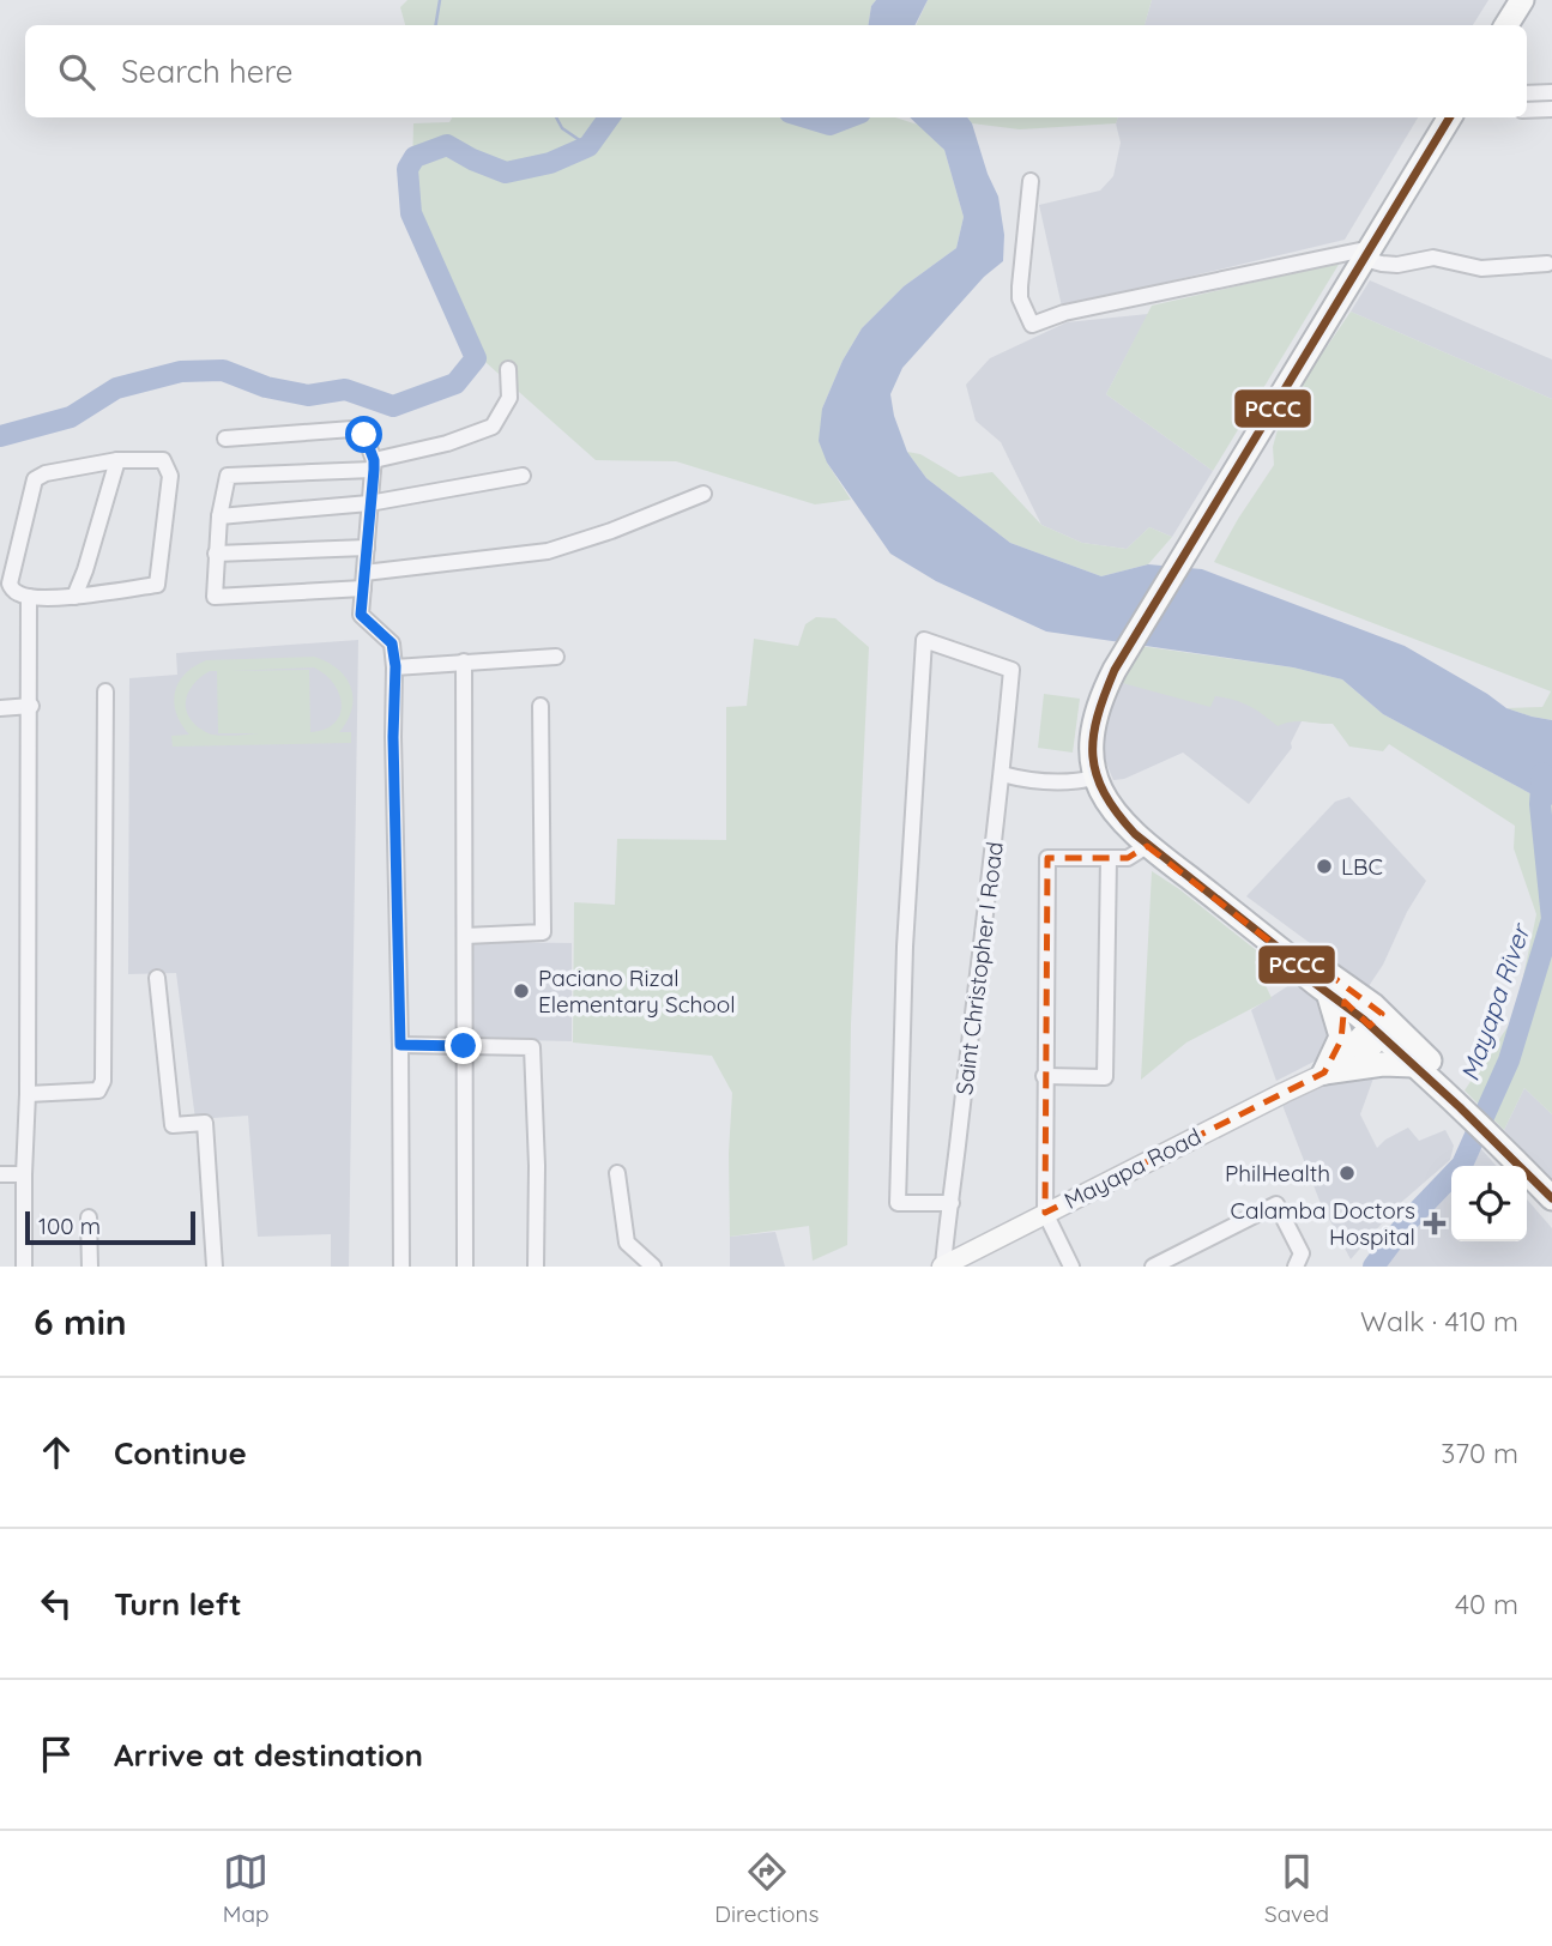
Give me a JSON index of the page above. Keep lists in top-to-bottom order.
{
  "streets": {
    "main road": ["Mayapa Road"],
    "street": ["Saint Christopher I Road"]
  },
  "crossings": [
    ["Saint Christopher I Road", "Mayapa Road"]
  ],
  "water": ["Mayapa River"],
  "places": {
    "other": ["LBC", "Paciano Rizal Elementary School", "PhilHealth"],
    "health": ["Calamba Doctors Hospital"]
  },
  "lines": ["transit line PCCC"],
  "scale_bar": "100 m",
  "page": {
    "search": "Search here",
    "scale": "100 m",
    "heading": ["6 min", "Walk · 410 m"],
    "list": [
      ["Continue", "370 m"],
      ["Turn left", "40 m"],
      "Arrive at destination"
    ],
    "nav": ["Map", "Directions", "Saved"]
  }
}
